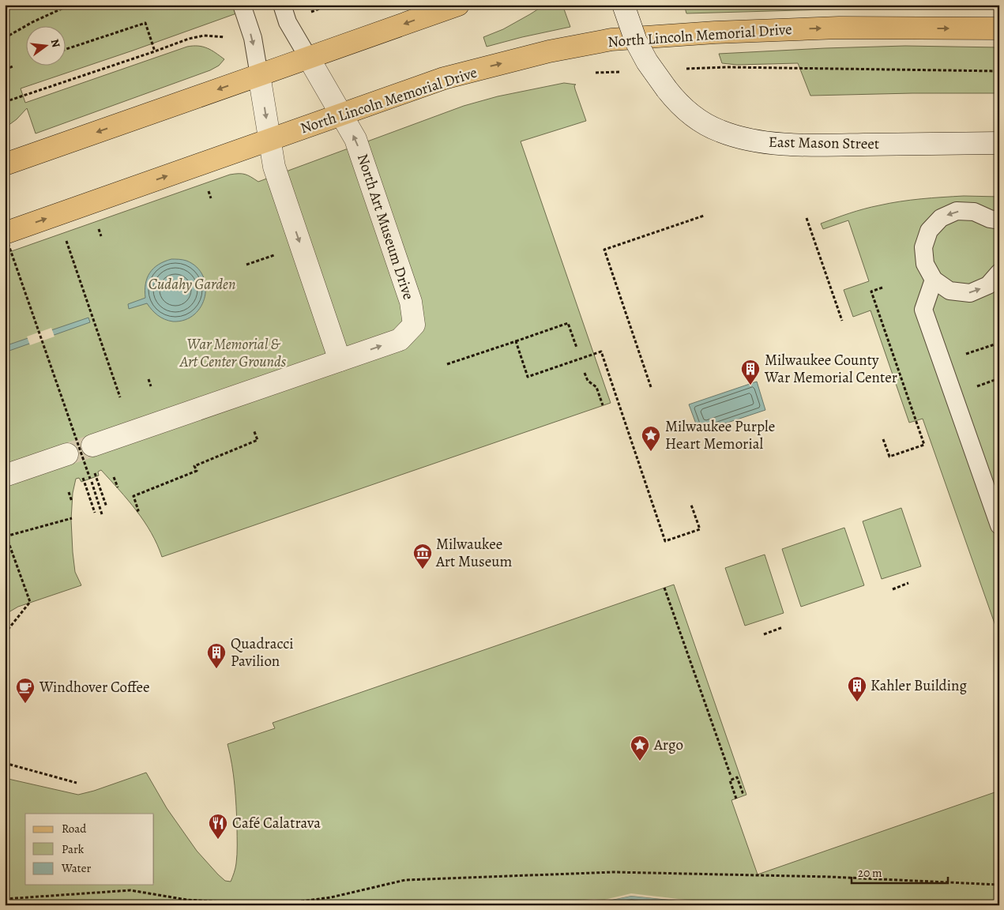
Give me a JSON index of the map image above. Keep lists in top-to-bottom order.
{
  "streets": {
    "main road": ["North Lincoln Memorial Drive"],
    "street": ["East Mason Street", "North Art Museum Drive"]
  },
  "crossings": [
    ["North Lincoln Memorial Drive", "North Art Museum Drive"]
  ],
  "parks": ["Cudahy Garden", "War Memorial & Art Center Grounds"],
  "places": {
    "building": ["Milwaukee County War Memorial Center", "Quadracci Pavilion", "Kahler Building"],
    "place": ["Milwaukee Purple Heart Memorial", "Argo"],
    "museum": ["Milwaukee Art Museum"],
    "cafe": ["Windhover Coffee"],
    "restaurant": ["Café Calatrava"]
  },
  "legend": ["Road", "Park", "Water"],
  "scale_bar": "20 m",
  "north": "right"
}
